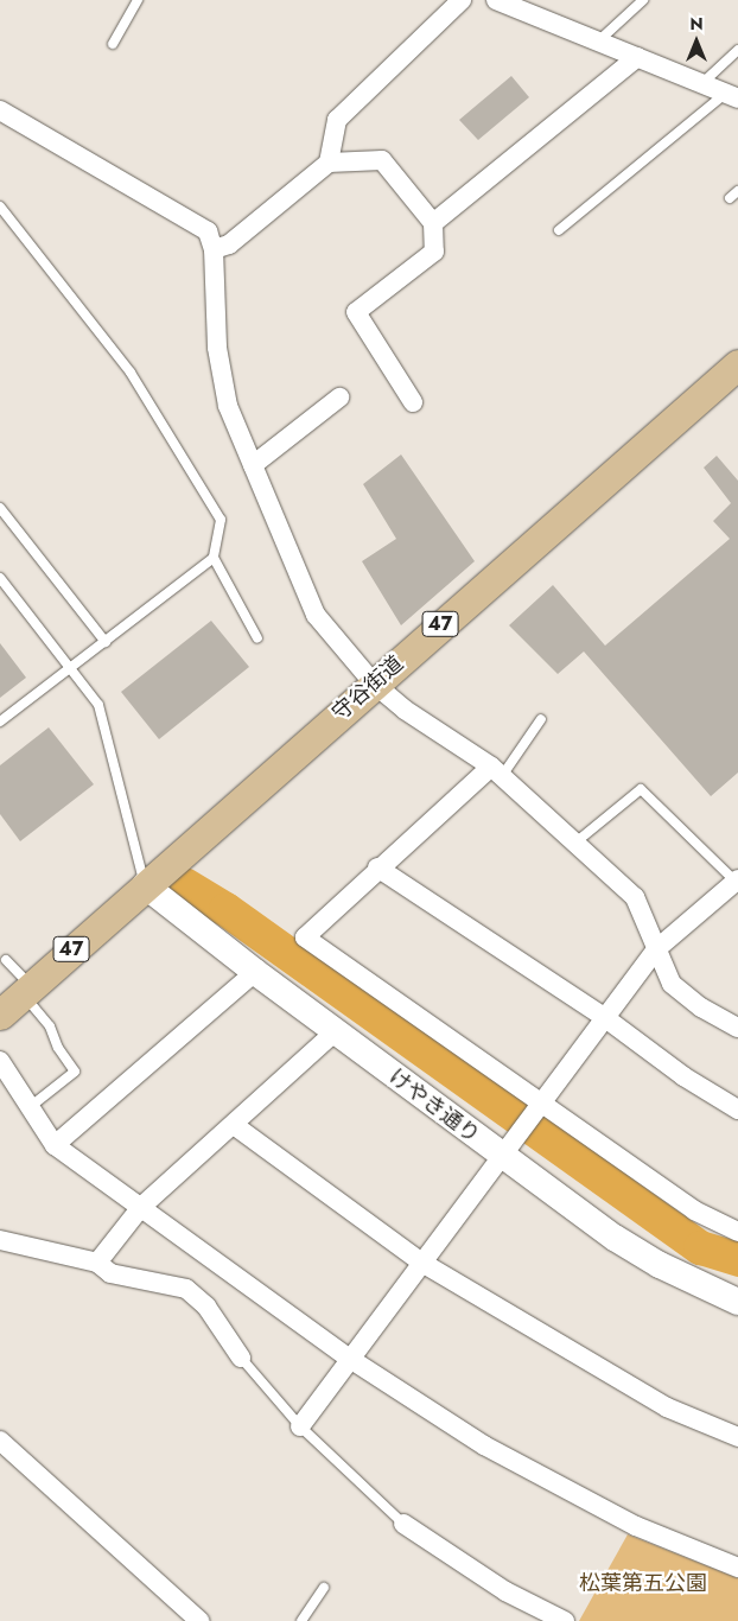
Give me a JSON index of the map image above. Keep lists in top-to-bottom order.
{
  "streets": {
    "main road": ["47", "守谷街道"],
    "street": ["けやき通り"]
  },
  "crossings": [
    ["守谷街道", "けやき通り"]
  ],
  "parks": ["松葉第五公園"],
  "north": "top"
}
